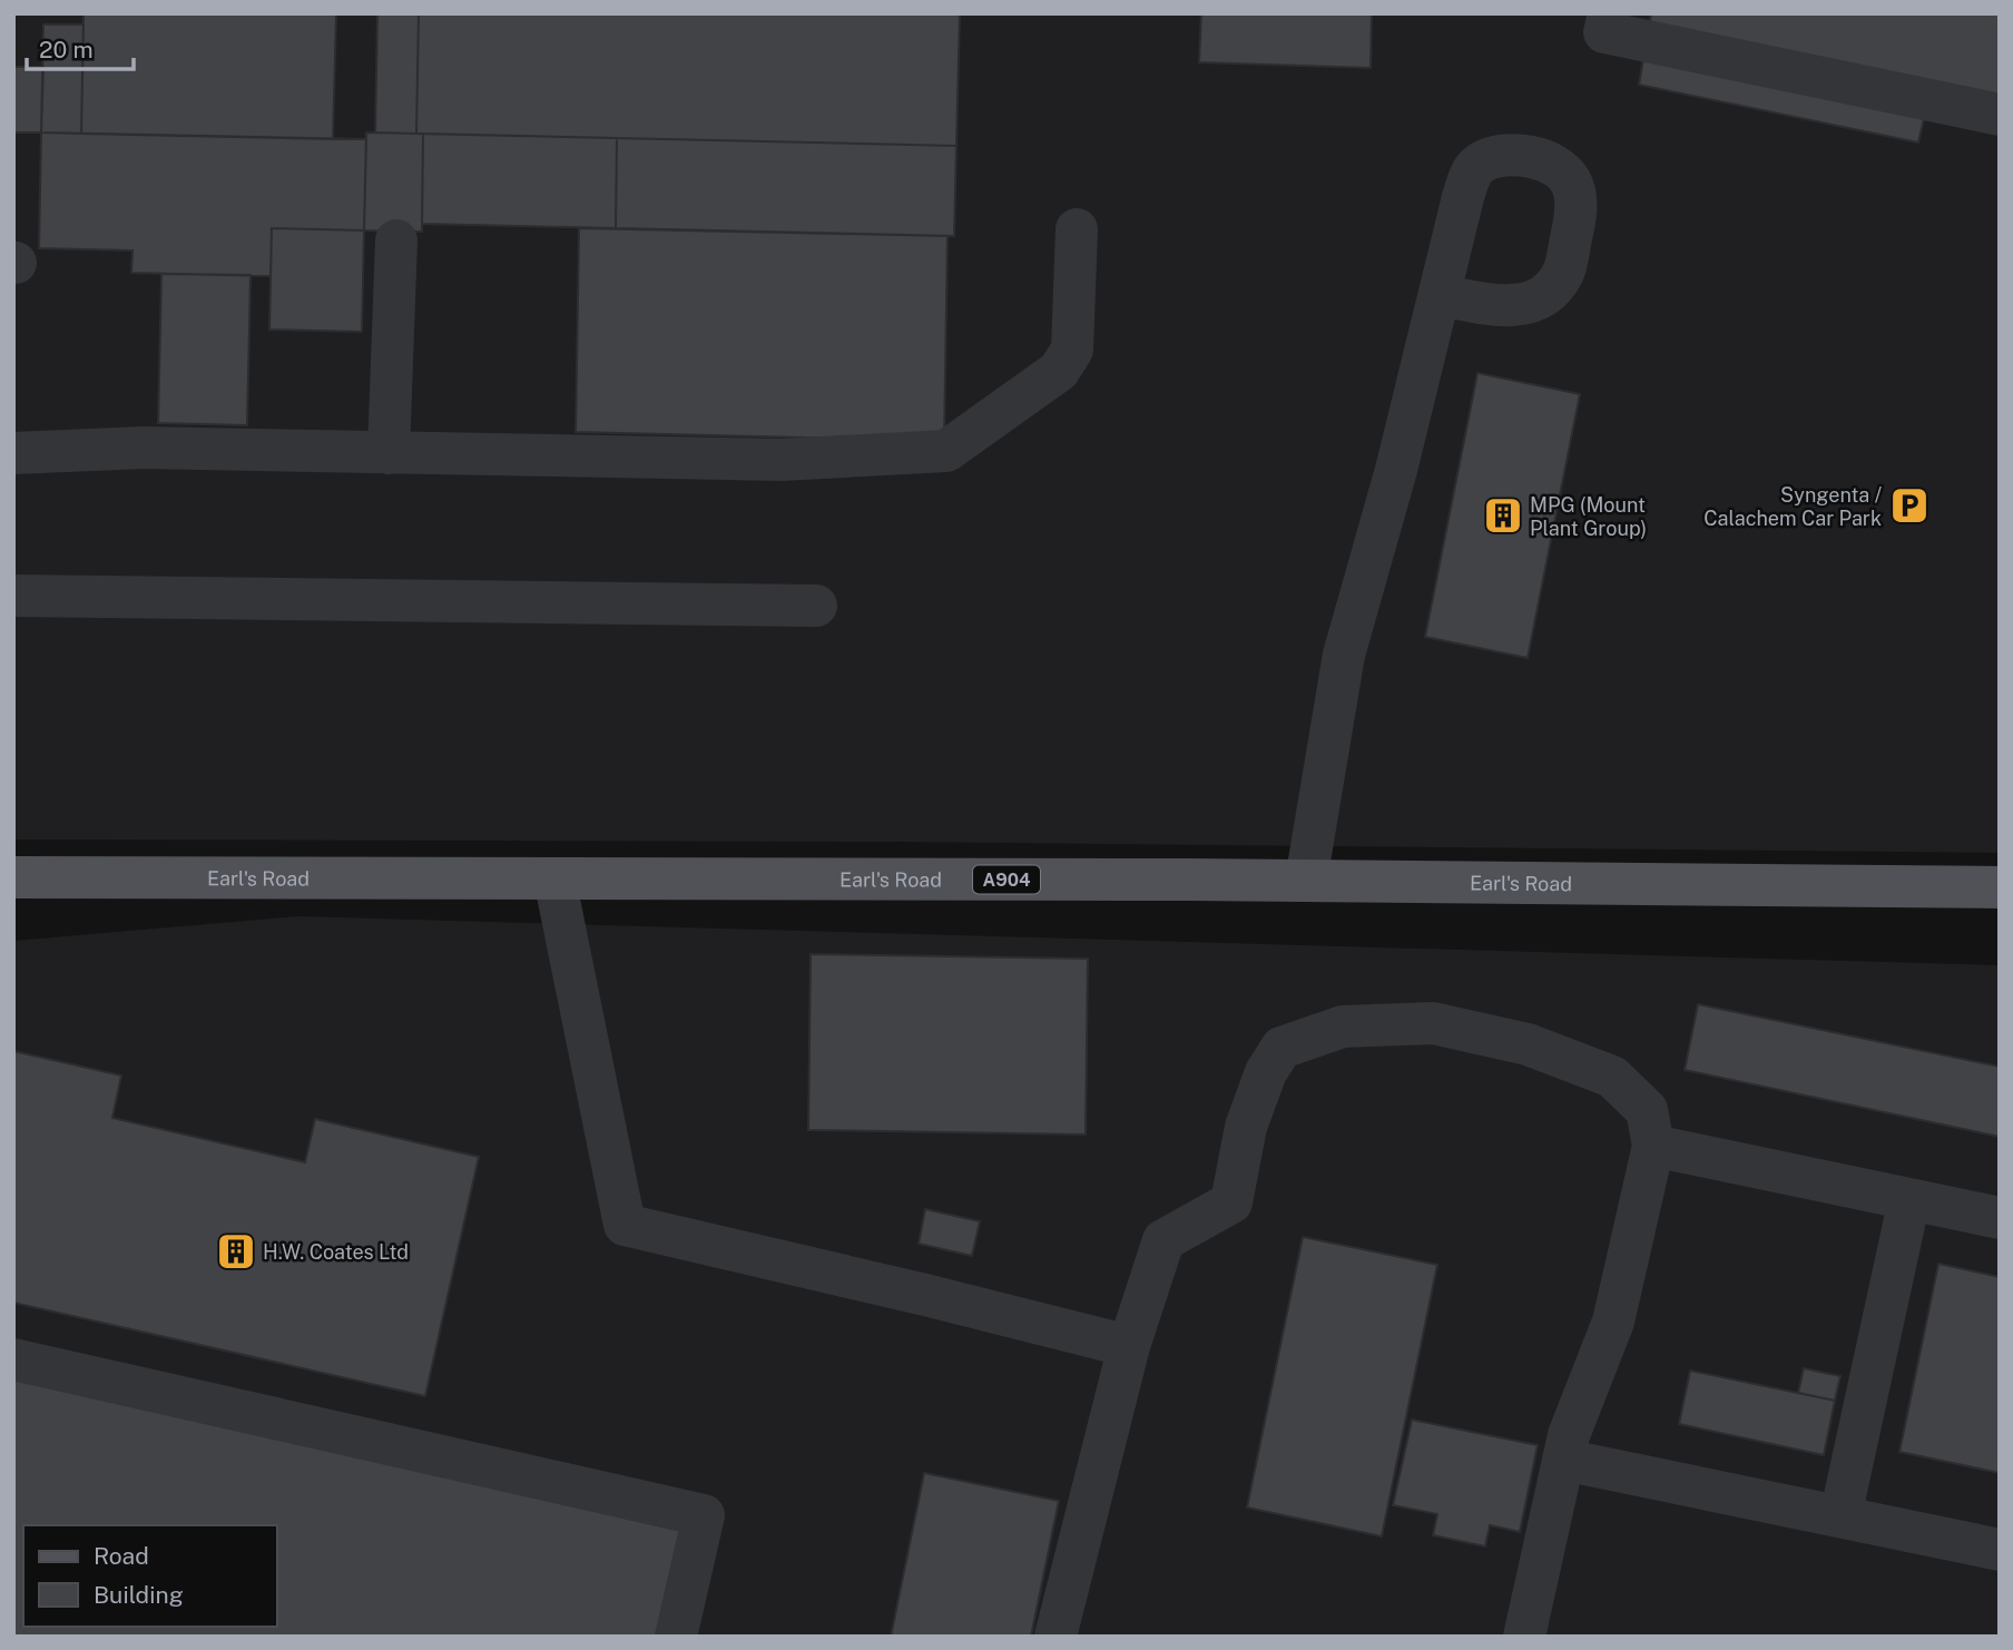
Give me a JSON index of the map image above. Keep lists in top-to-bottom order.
{
  "streets": {
    "main road": ["Earl's Road", "A904"]
  },
  "places": {
    "parking": ["Syngenta / Calachem Car Park"],
    "building": ["MPG (Mount Plant Group)", "H.W. Coates Ltd"]
  },
  "legend": ["Road", "Building"],
  "scale_bar": "20 m"
}
